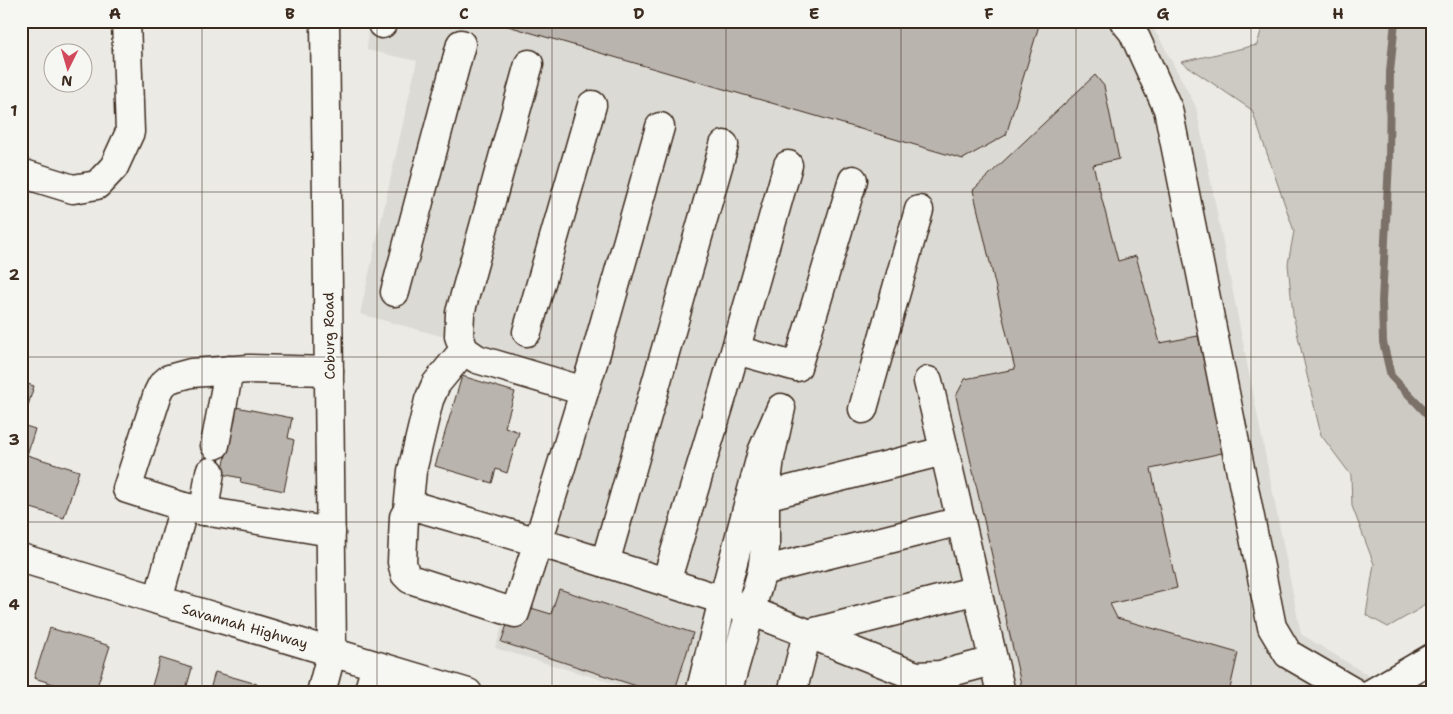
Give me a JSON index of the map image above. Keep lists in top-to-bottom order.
{
  "streets": {
    "main road": ["Coburg Road", "Savannah Highway"]
  },
  "crossings": [
    ["Coburg Road", "Savannah Highway"]
  ],
  "north": "bottom",
  "grid": {
    "columns": [
      "A",
      "B",
      "C",
      "D",
      "E",
      "F",
      "G",
      "H"
    ],
    "rows": [
      "1",
      "2",
      "3",
      "4"
    ]
  }
}
